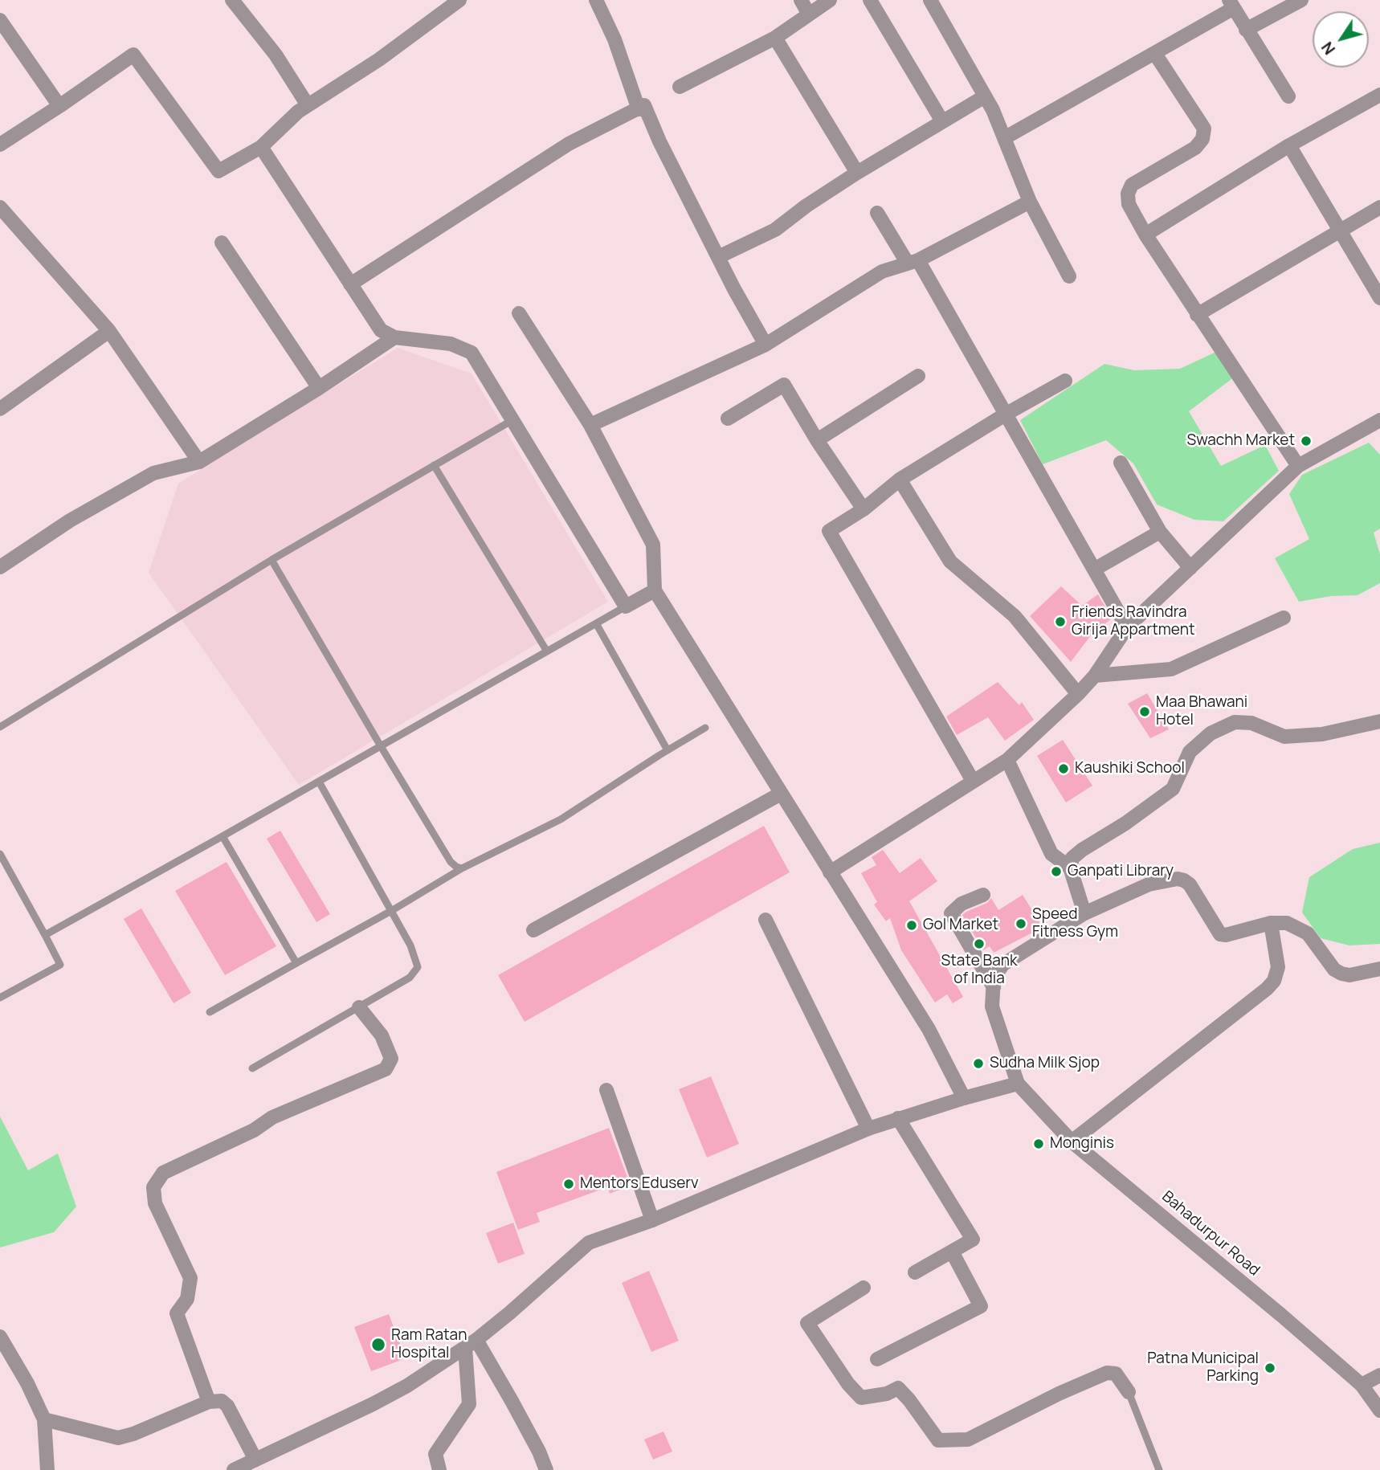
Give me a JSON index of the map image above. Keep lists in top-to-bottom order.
{
  "streets": {
    "street": ["Bahadurpur Road"]
  },
  "places": [
    "Swachh Market",
    "Friends Ravindra Girija Appartment",
    "Maa Bhawani Hotel",
    "Kaushiki School",
    "Ganpati Library",
    "Speed Fitness Gym",
    "Gol Market",
    "State Bank of India",
    "Sudha Milk Sjop",
    "Monginis",
    "Mentors Eduserv",
    "Ram Ratan Hospital",
    "Patna Municipal Parking"
  ],
  "north": "bottom left"
}
